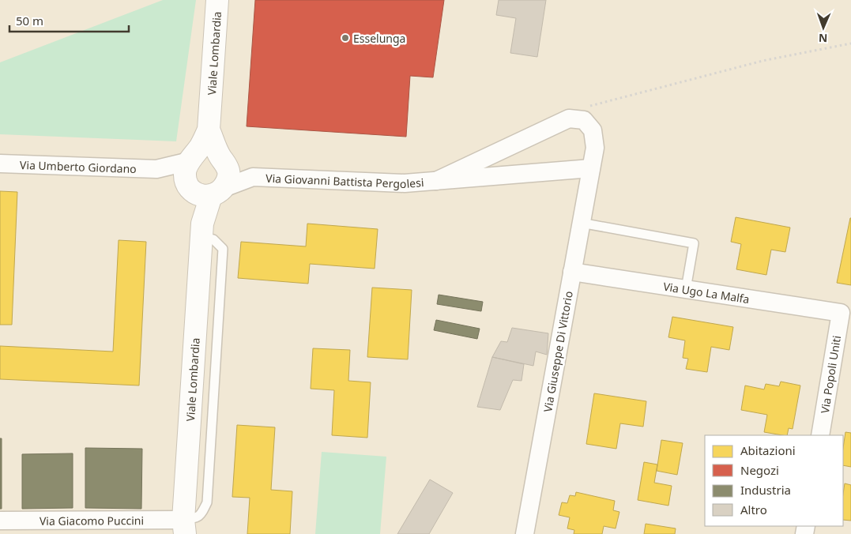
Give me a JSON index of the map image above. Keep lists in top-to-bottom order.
{
  "streets": {
    "street": [
      "Viale Lombardia",
      "Via Umberto Giordano",
      "Via Giovanni Battista Pergolesi",
      "Via Ugo La Malfa",
      "Via Giuseppe Di Vittorio",
      "Via Popoli Uniti",
      "Via Giacomo Puccini"
    ]
  },
  "crossings": [
    ["Viale Lombardia", "Via Umberto Giordano"],
    ["Viale Lombardia", "Via Giovanni Battista Pergolesi"],
    ["Viale Lombardia", "Via Giacomo Puccini"],
    ["Via Umberto Giordano", "Via Giovanni Battista Pergolesi"],
    ["Via Giovanni Battista Pergolesi", "Via Giuseppe Di Vittorio"],
    ["Via Ugo La Malfa", "Via Giuseppe Di Vittorio"],
    ["Via Ugo La Malfa", "Via Popoli Uniti"]
  ],
  "places": ["Esselunga"],
  "legend": [
    "Abitazioni",
    "Negozi",
    "Industria",
    "Altro"
  ],
  "scale_bar": "50 m",
  "north": "bottom"
}
